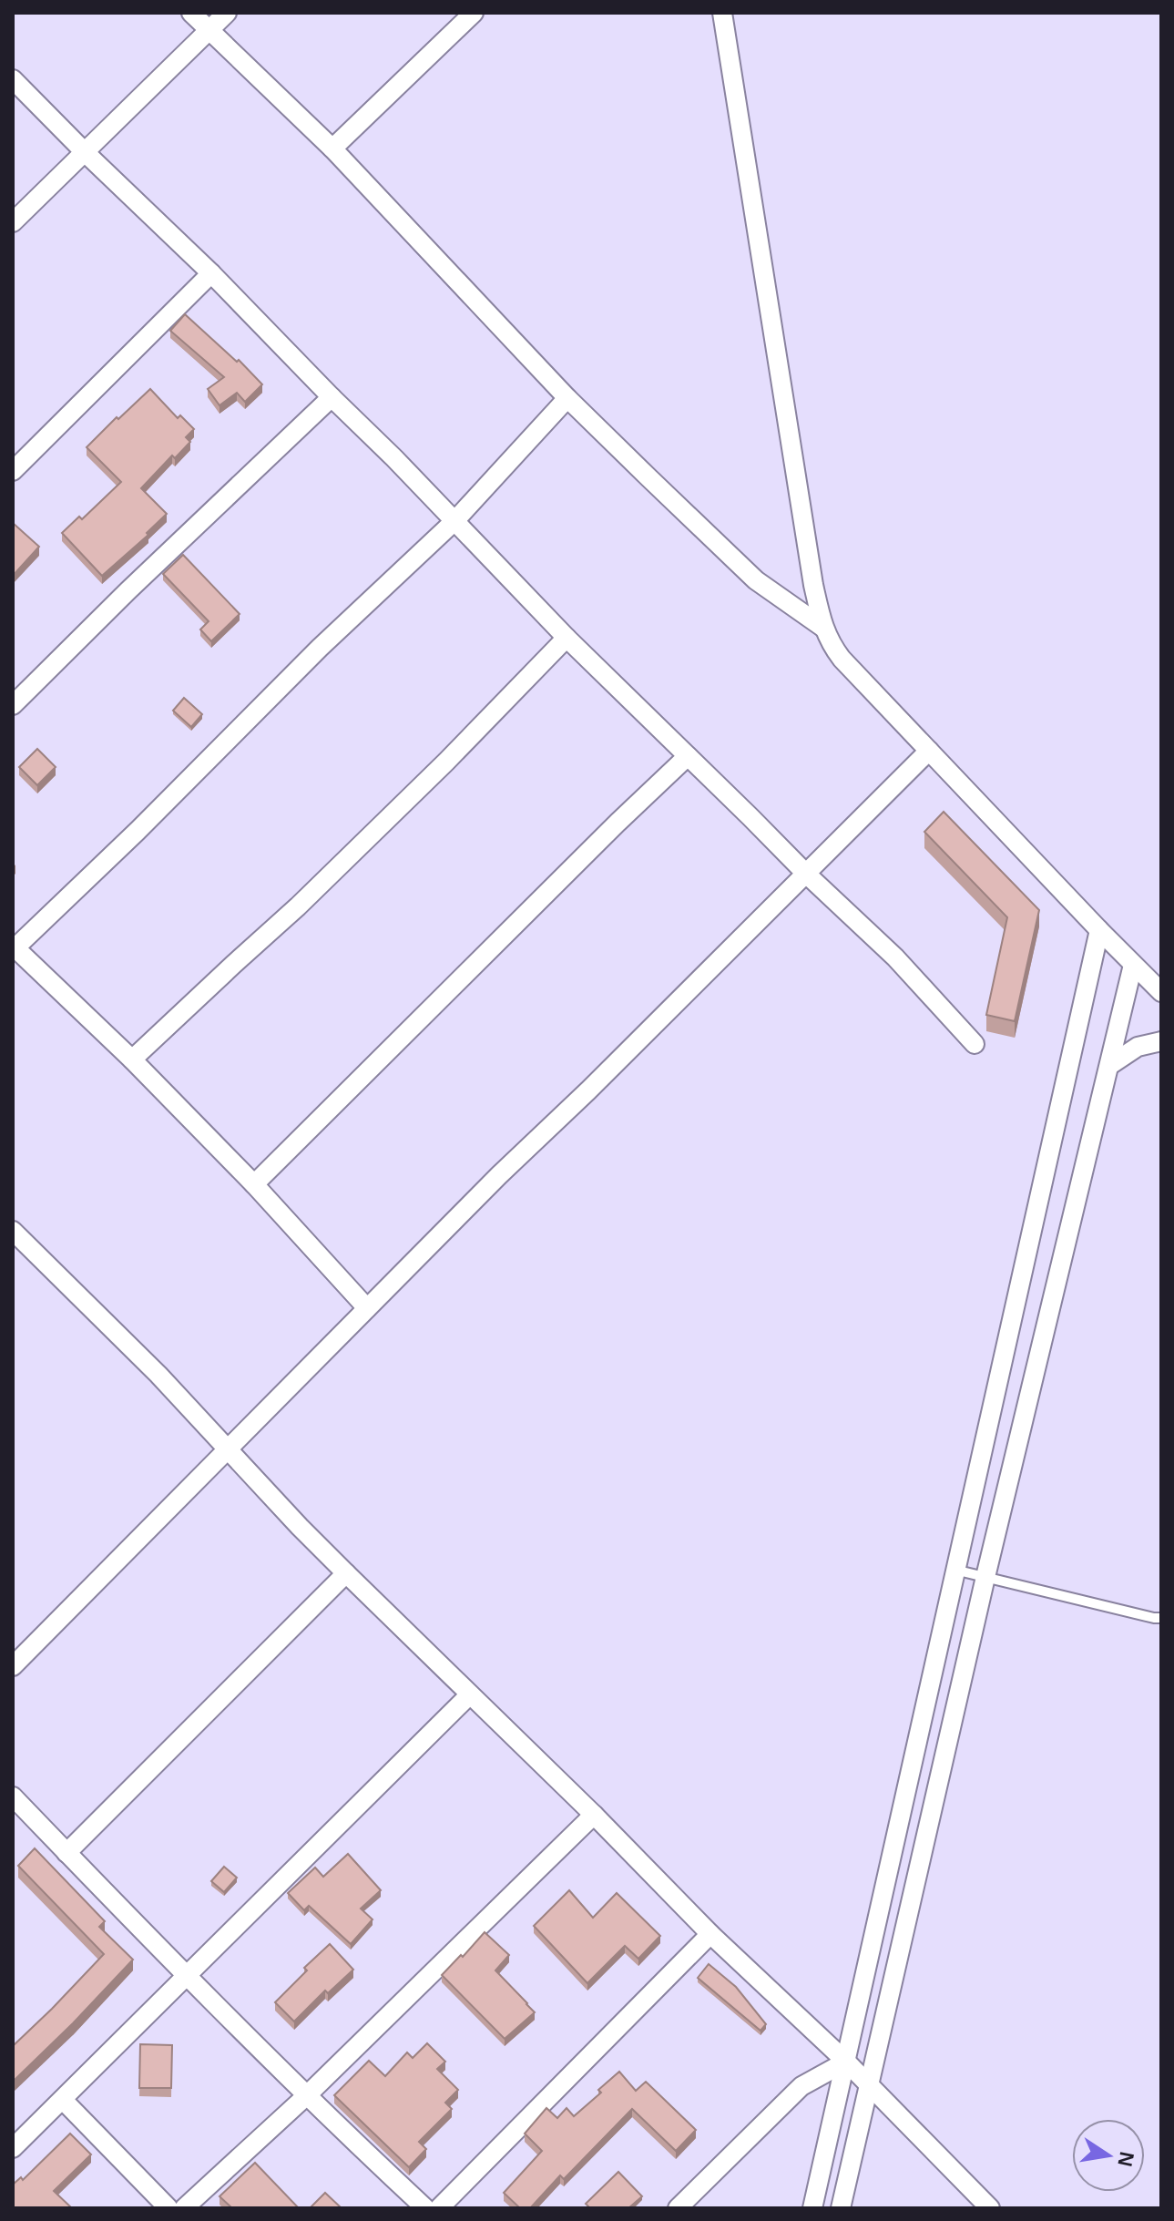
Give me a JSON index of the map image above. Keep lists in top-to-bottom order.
{
  "north": "right"
}
